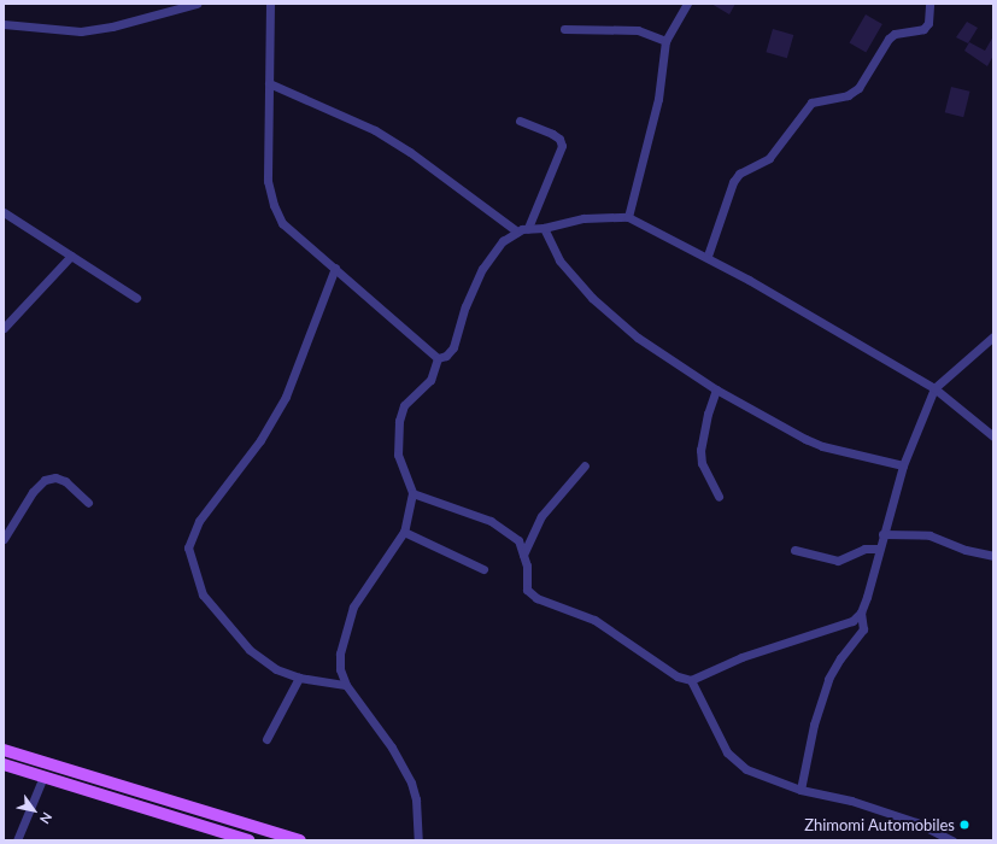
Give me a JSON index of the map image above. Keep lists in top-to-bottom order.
{
  "places": ["Zhimomi Automobiles"],
  "north": "bottom right"
}
